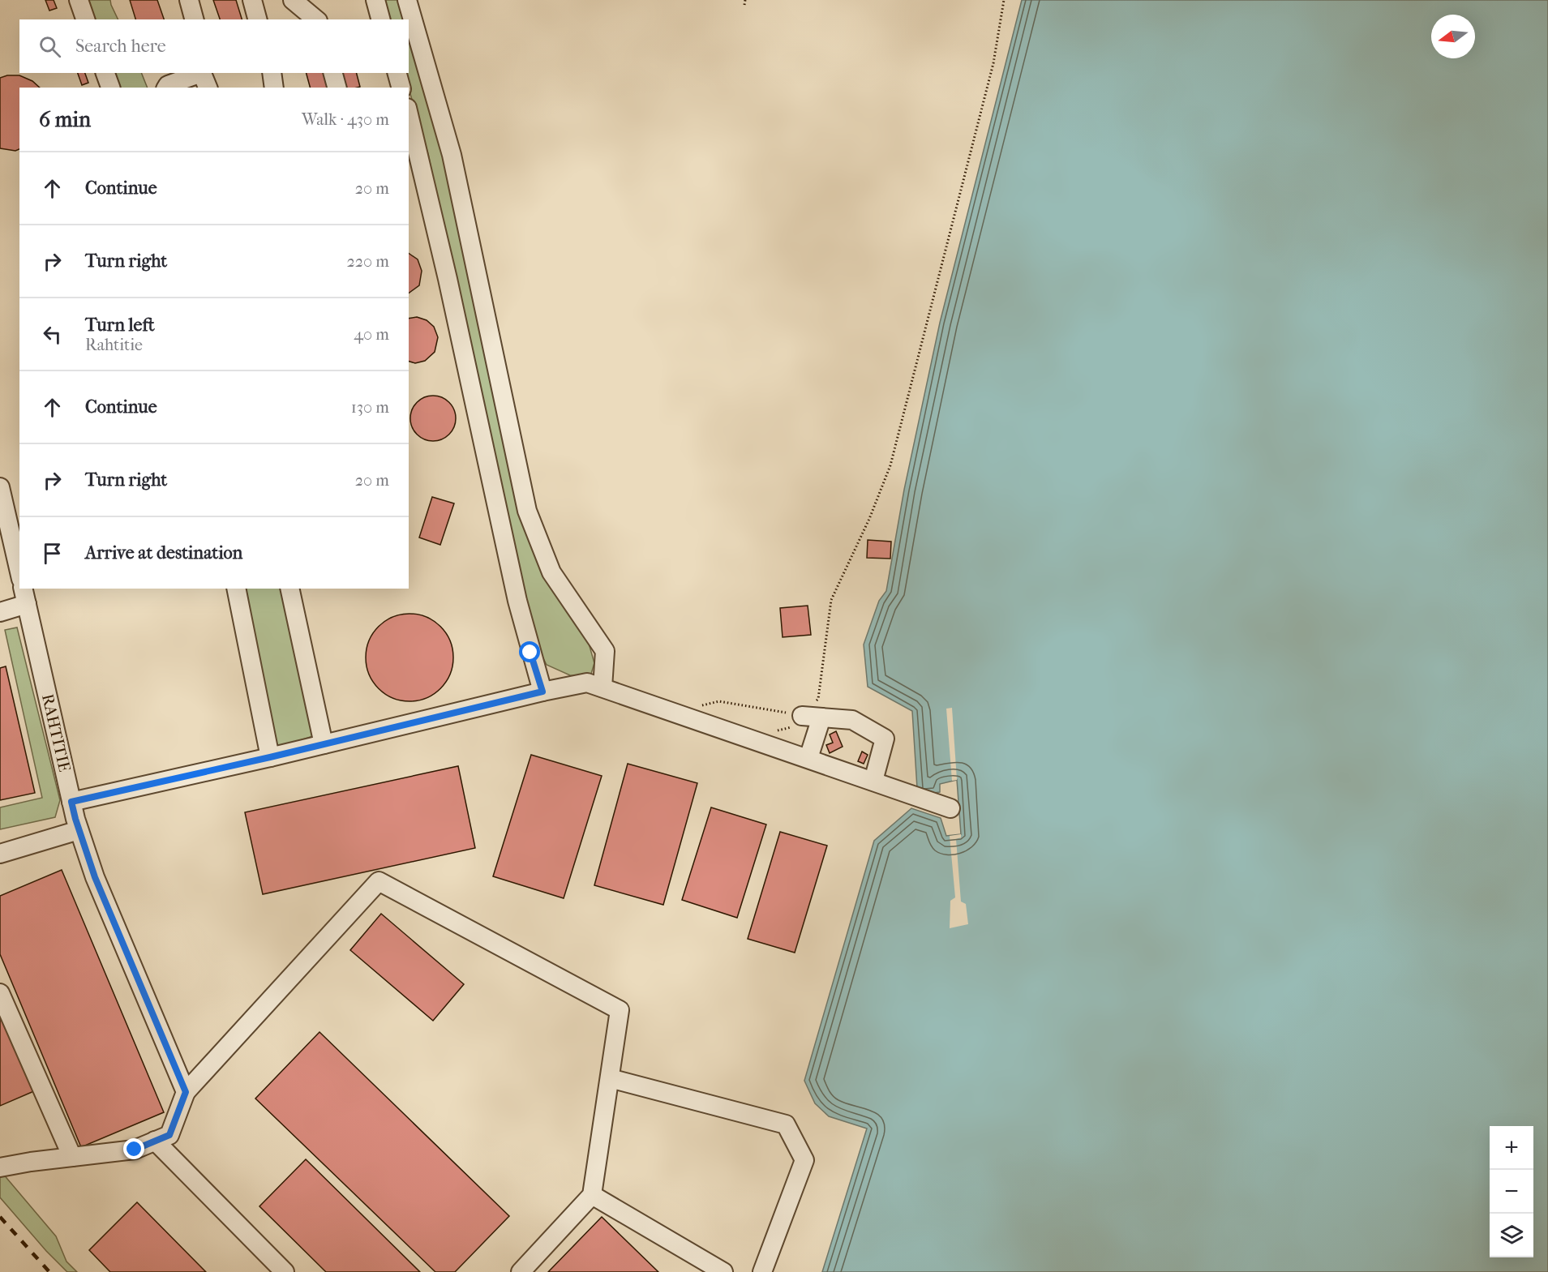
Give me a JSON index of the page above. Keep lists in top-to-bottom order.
{
  "streets": {
    "street": ["RAHTITIE"]
  },
  "north": "left",
  "page": {
    "search": "Search here",
    "heading": ["6 min", "Walk · 430 m"],
    "list": [
      ["Continue", "20 m"],
      ["Turn right", "220 m"],
      ["Turn left", "Rahtitie", "40 m"],
      ["Continue", "130 m"],
      ["Turn right", "20 m"],
      "Arrive at destination"
    ],
    "map_buttons": ["+", "−"]
  }
}
